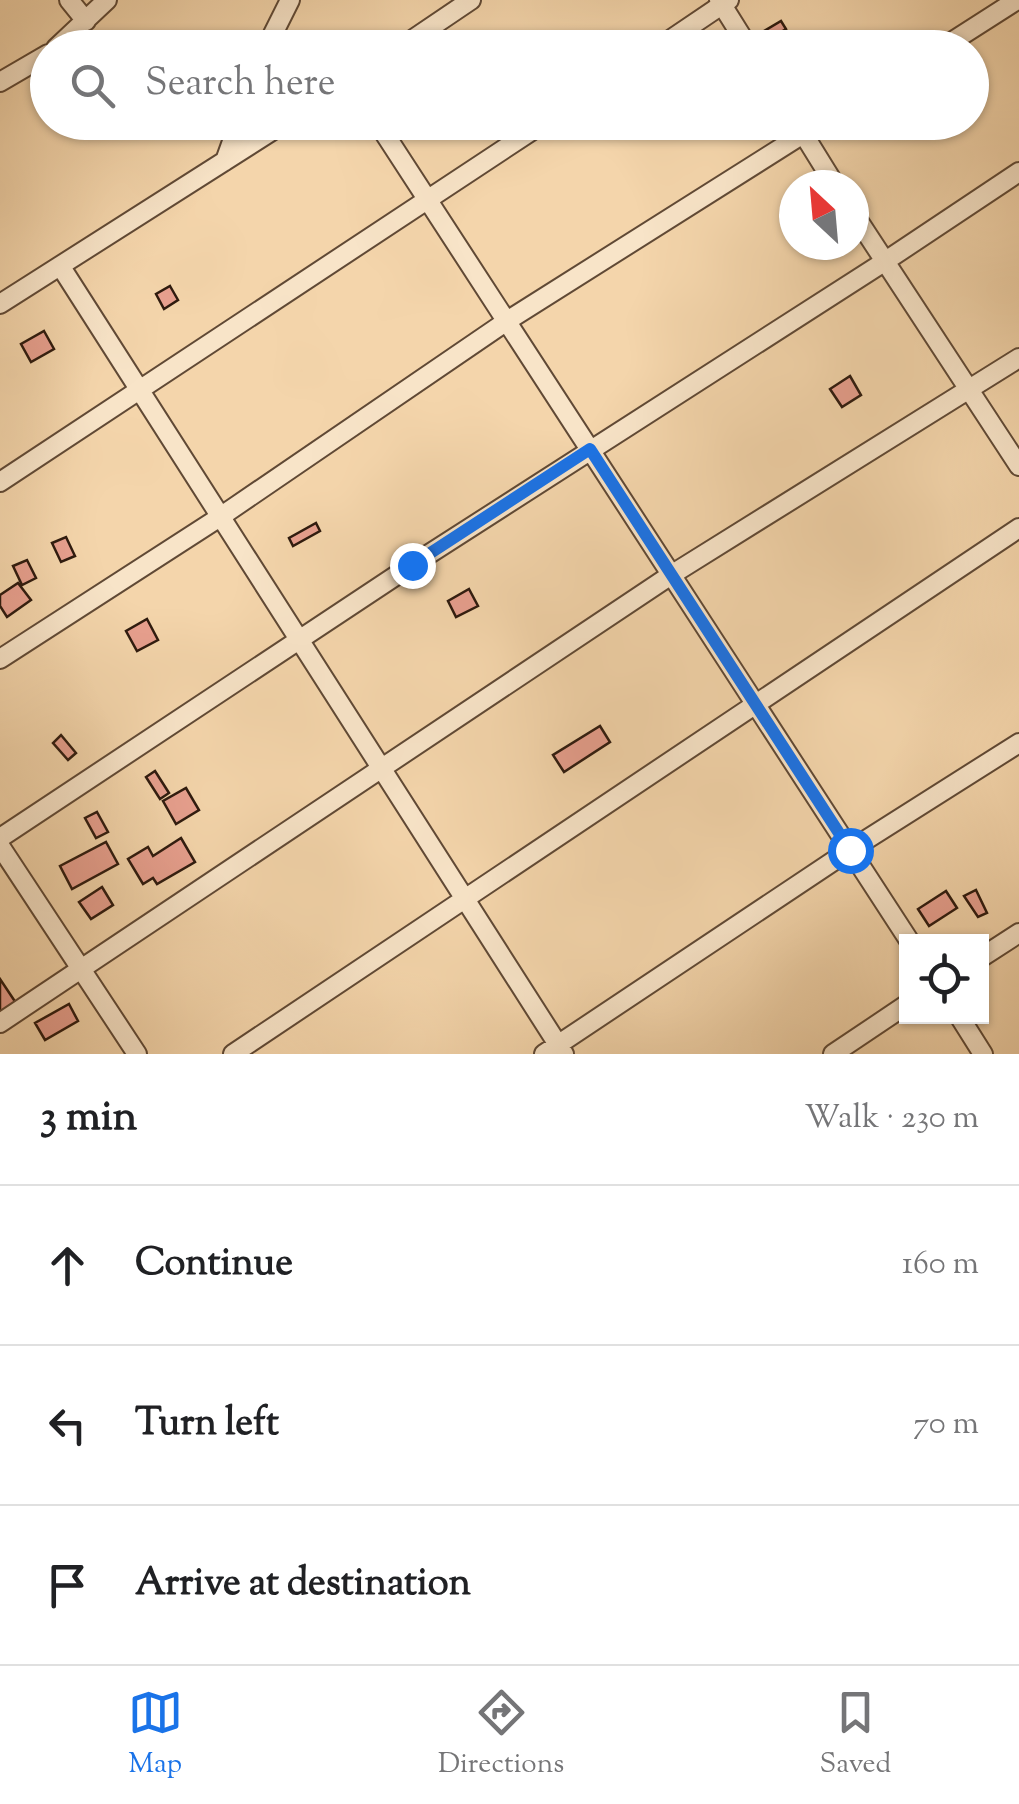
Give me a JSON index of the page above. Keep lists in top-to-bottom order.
{
  "north": "top left",
  "page": {
    "search": "Search here",
    "heading": ["3 min", "Walk · 230 m"],
    "list": [
      ["Continue", "160 m"],
      ["Turn left", "70 m"],
      "Arrive at destination"
    ],
    "nav": ["Map", "Directions", "Saved"]
  }
}
